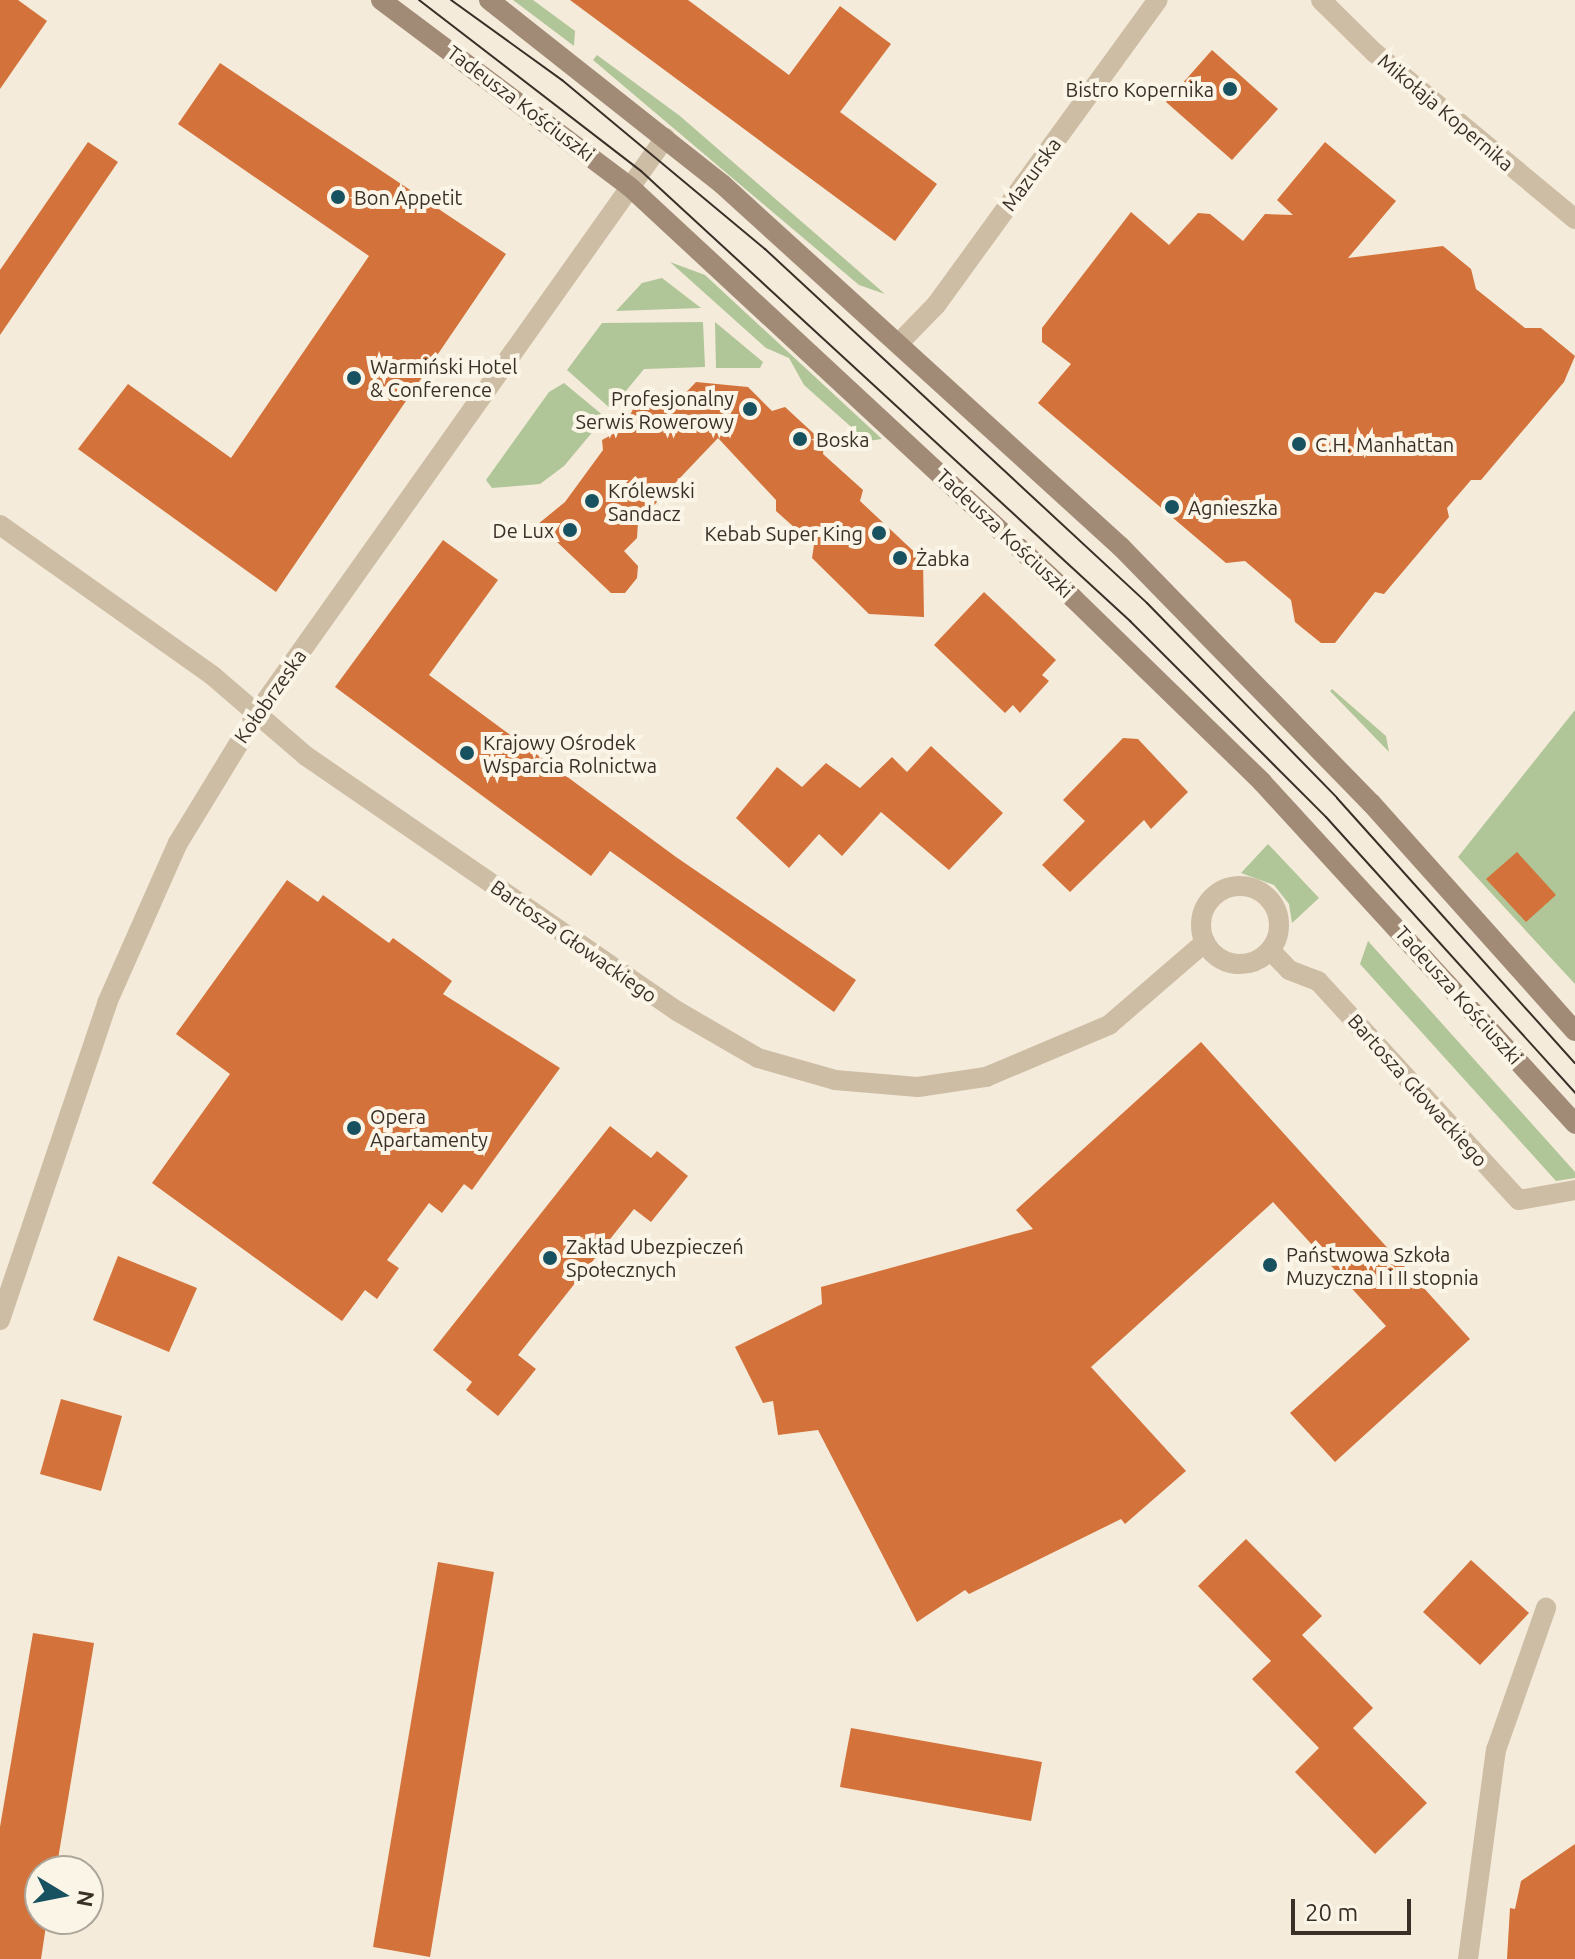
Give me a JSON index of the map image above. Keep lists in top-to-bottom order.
{
  "streets": {
    "street": [
      "Tadeusza Kościuszki",
      "Mikołaja Kopernika",
      "Mazurska",
      "Kołobrzeska",
      "Bartosza Głowackiego"
    ]
  },
  "crossings": [
    ["Tadeusza Kościuszki", "Kołobrzeska"],
    ["Kołobrzeska", "Bartosza Głowackiego"]
  ],
  "places": [
    "Bistro Kopernika",
    "Bon Appetit",
    "Warmiński Hotel & Conference",
    "Profesjonalny Serwis Rowerowy",
    "Boska",
    "C.H. Manhattan",
    "Królewski Sandacz",
    "Agnieszka",
    "De Lux",
    "Kebab Super King",
    "Żabka",
    "Krajowy Ośrodek Wsparcia Rolnictwa",
    "Opera Apartamenty",
    "Zakład Ubezpieczeń Społecznych",
    "Państwowa Szkoła Muzyczna I i II stopnia"
  ],
  "scale_bar": "20 m",
  "north": "right"
}
